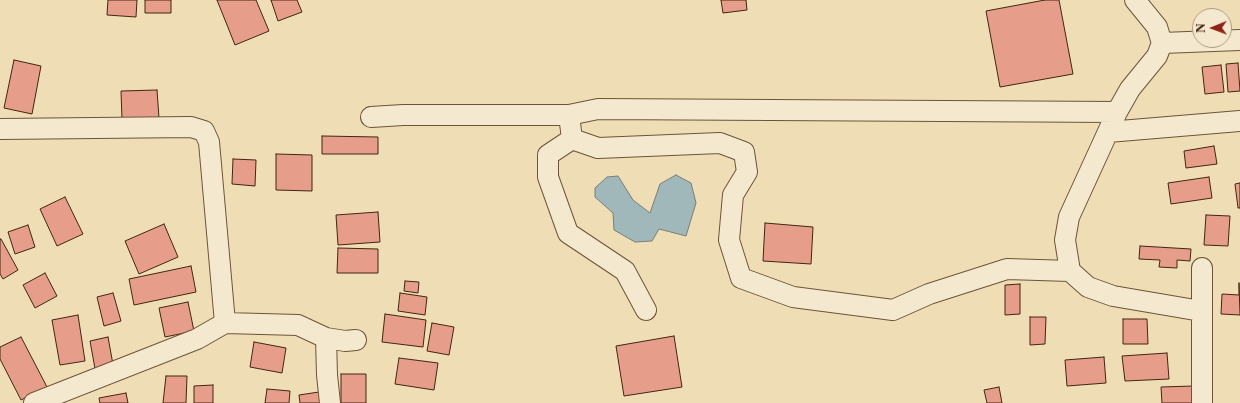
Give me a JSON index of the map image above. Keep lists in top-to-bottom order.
{
  "north": "left"
}
